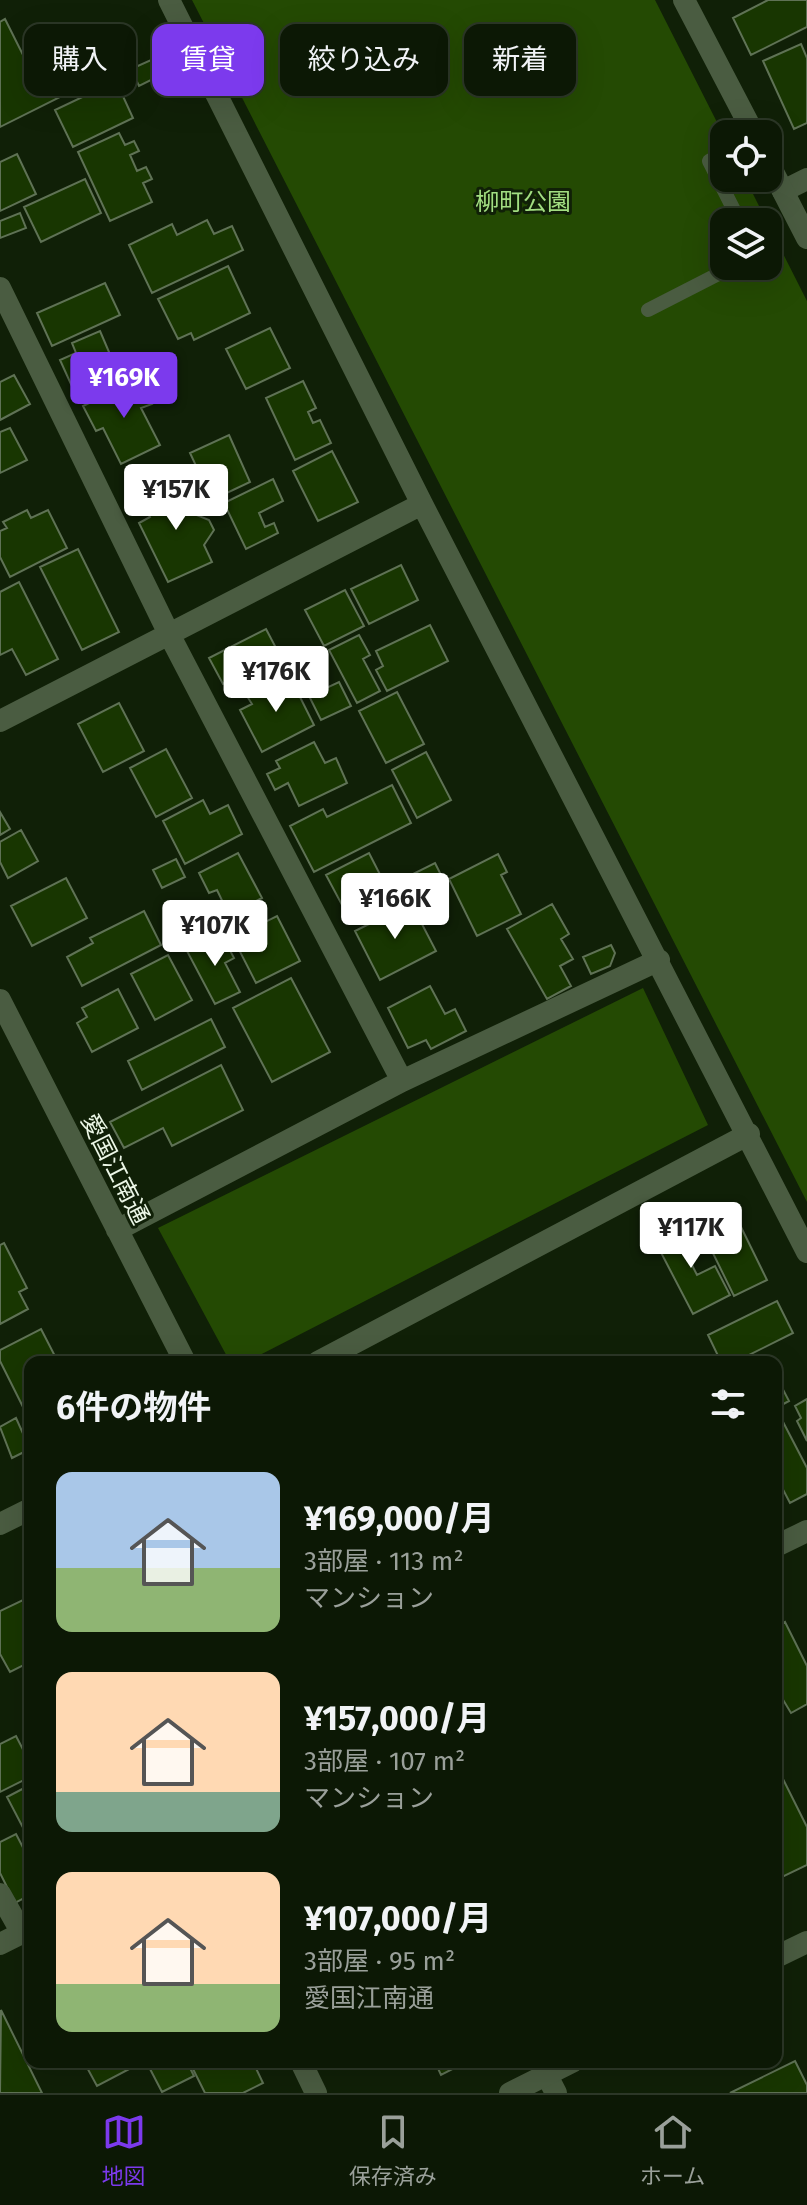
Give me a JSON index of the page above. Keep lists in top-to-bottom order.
{
  "streets": {
    "street": ["愛国江南通"]
  },
  "parks": ["柳町公園"],
  "page": {
    "chip": [
      "購入",
      "賃貸",
      "絞り込み",
      "新着"
    ],
    "price": [
      "¥169K",
      "¥157K",
      "¥176K",
      "¥166K",
      "¥107K",
      "¥117K"
    ],
    "heading": "6件の物件",
    "list": [
      {
        "name": "¥169,000/月",
        "note": "3部屋 · 113 m² · マンション"
      },
      {
        "name": "¥157,000/月",
        "note": "3部屋 · 107 m² · マンション"
      },
      {
        "name": "¥107,000/月",
        "note": "3部屋 · 95 m² · 愛国江南通"
      }
    ],
    "tabs": ["地図", "保存済み", "ホーム"]
  }
}
